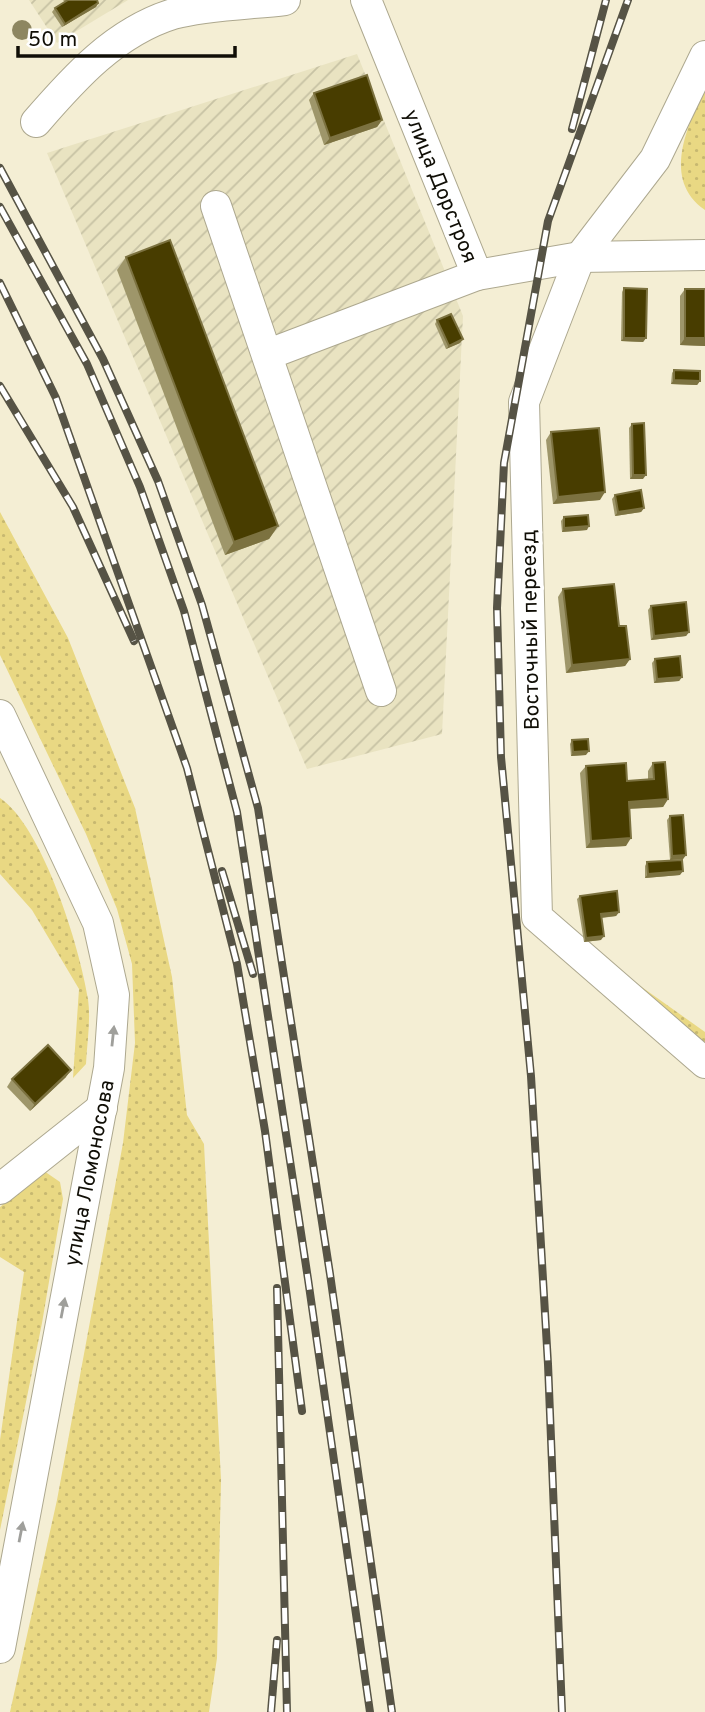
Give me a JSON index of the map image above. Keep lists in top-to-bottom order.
{
  "streets": {
    "street": ["улица Дорстроя", "Восточный переезд", "улица Ломоносова"]
  },
  "crossings": [
    ["улица Дорстроя", "Восточный переезд"]
  ],
  "one_way": ["улица Ломоносова"],
  "scale_bar": "50 m"
}
